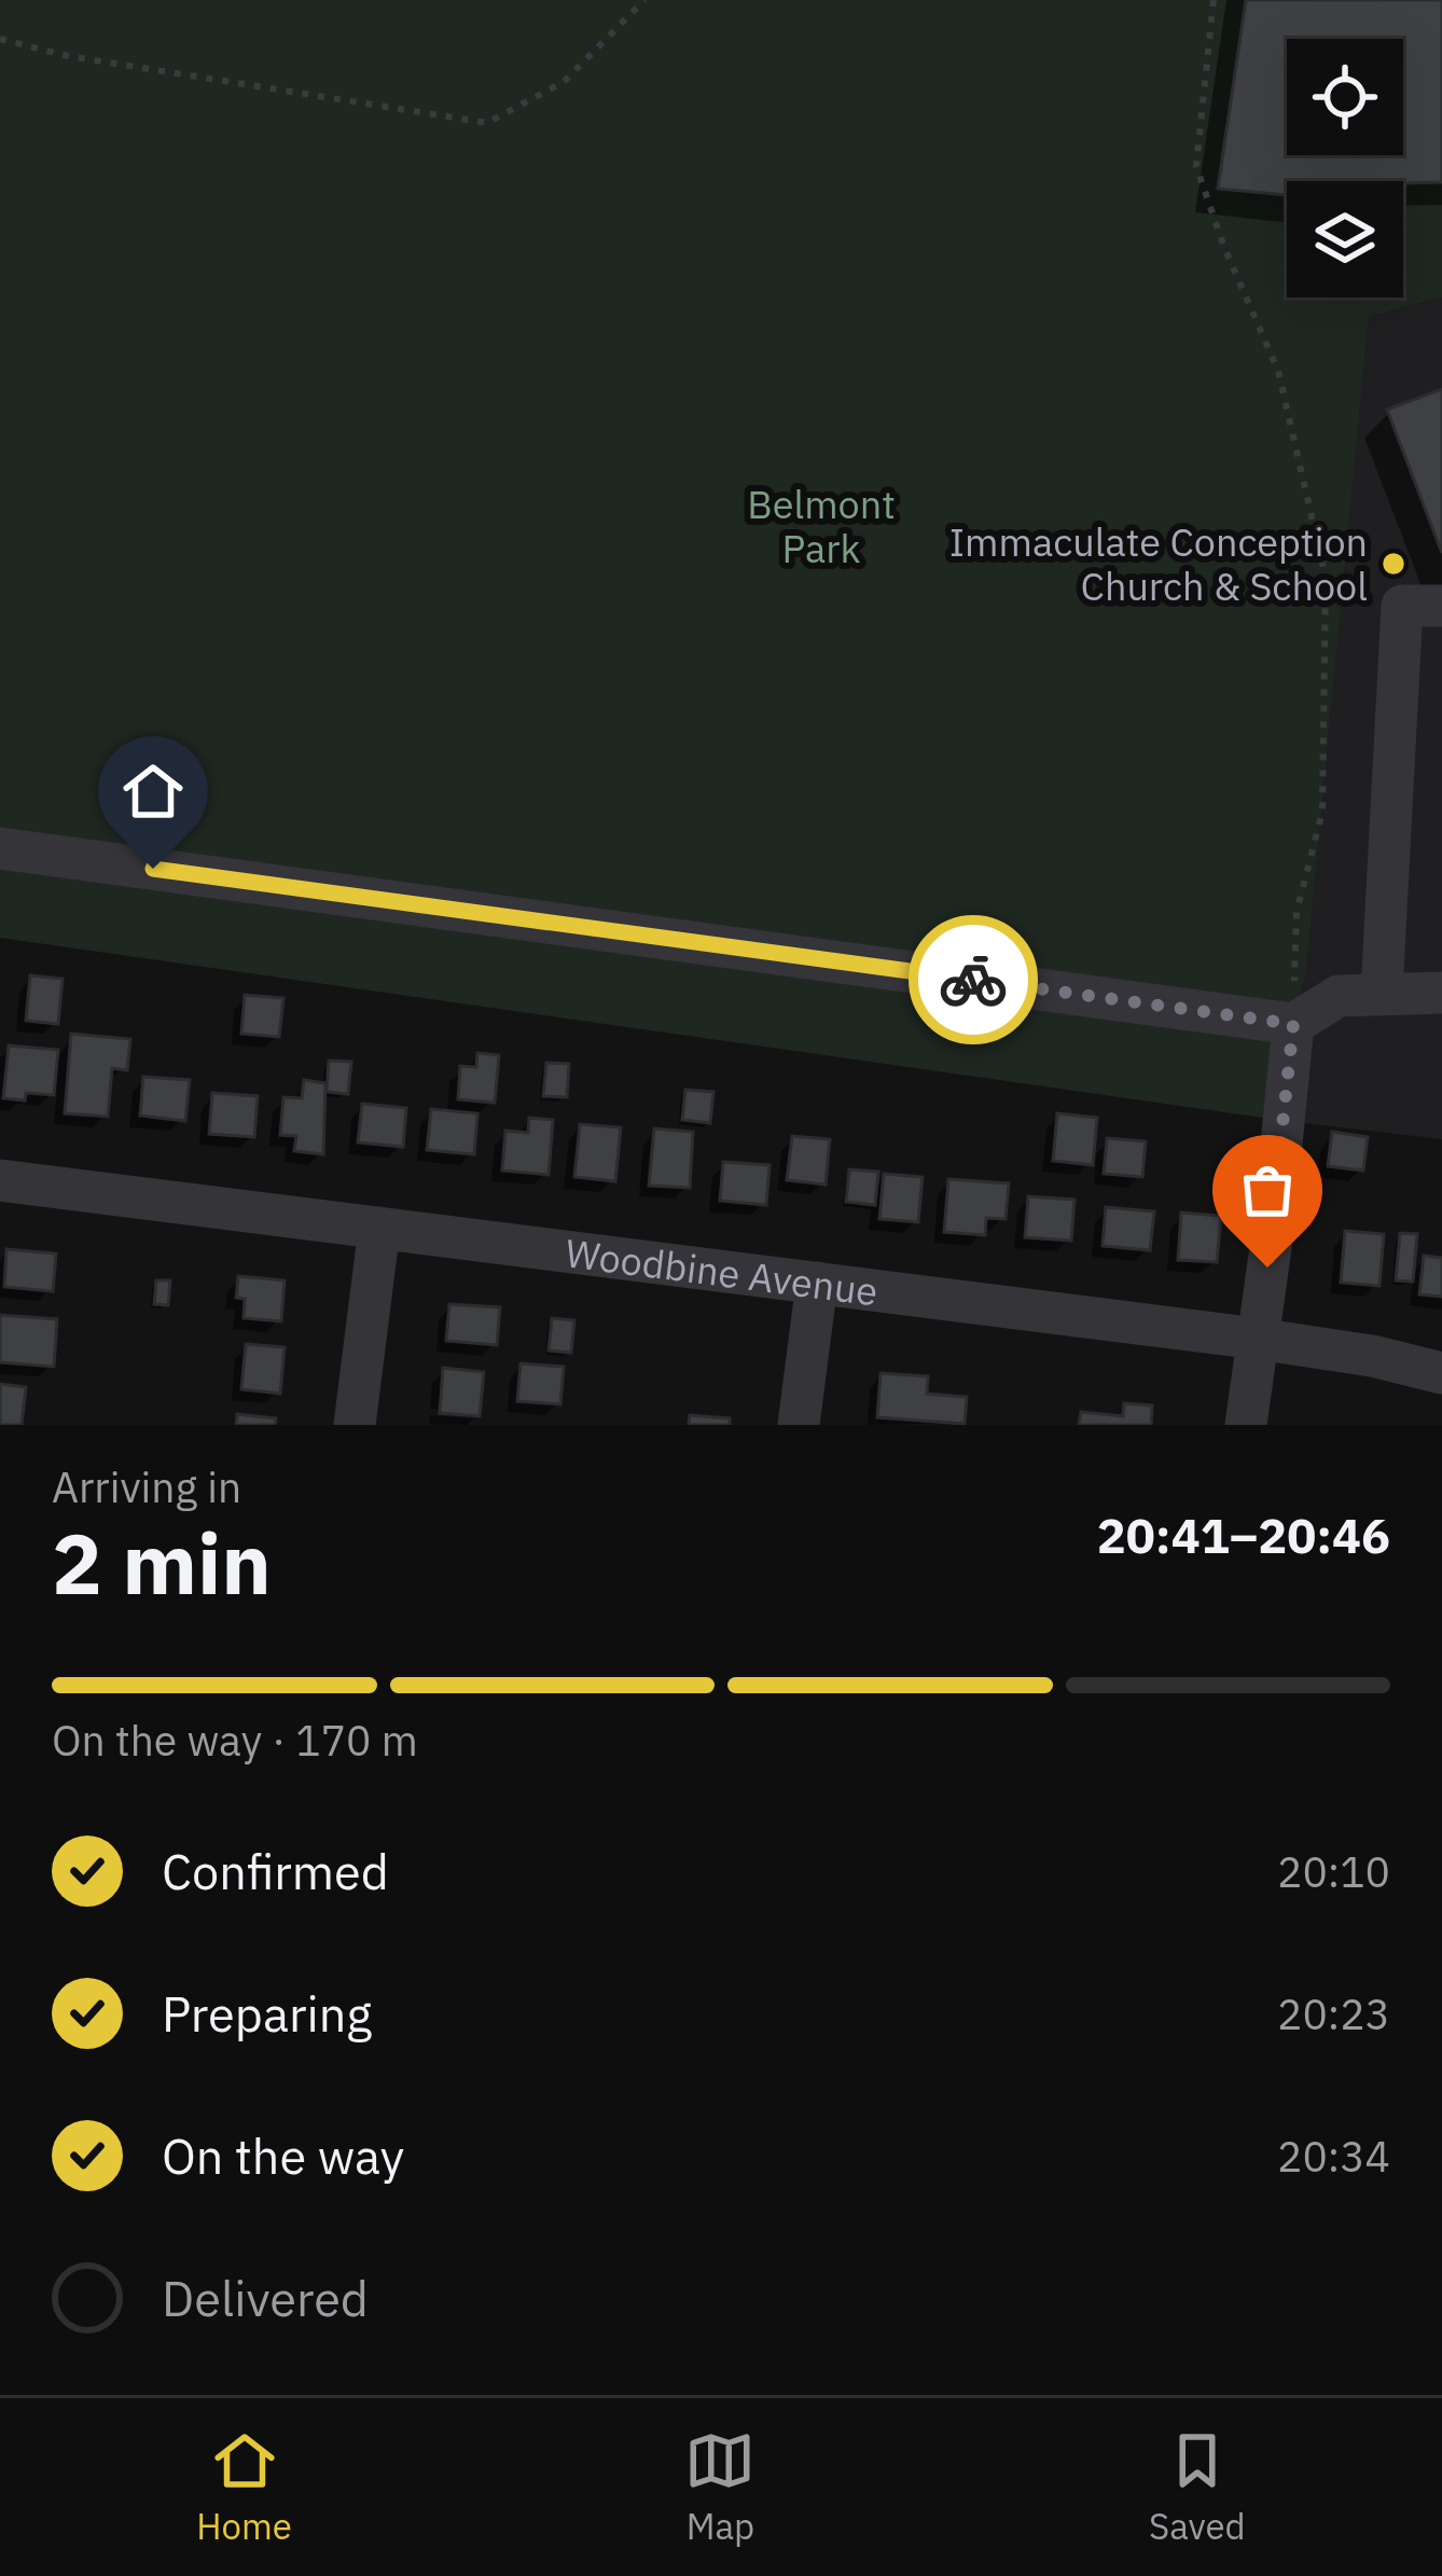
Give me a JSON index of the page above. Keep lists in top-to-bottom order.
{
  "streets": {
    "street": ["Woodbine Avenue"]
  },
  "parks": ["Belmont Park"],
  "places": ["Immaculate Conception Church & School"],
  "page": {
    "heading": ["2 min", "Arriving in", "20:41–20:46"],
    "bar": "On the way · 170 m",
    "list": [
      ["Confirmed", "20:10"],
      ["Preparing", "20:23"],
      ["On the way", "20:34"],
      "Delivered"
    ],
    "tabs": ["Home", "Map", "Saved"]
  }
}
